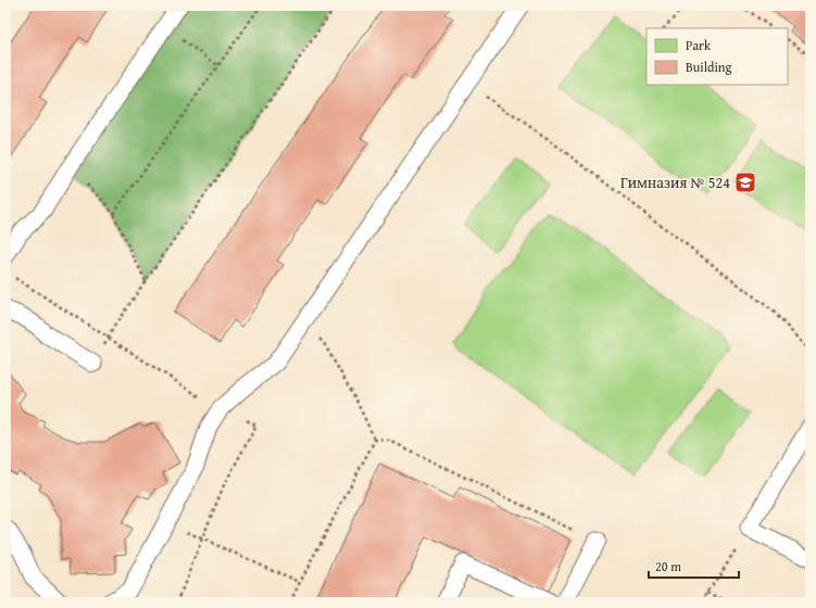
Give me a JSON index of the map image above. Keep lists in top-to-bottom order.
{
  "places": {
    "school or university": ["Гимназия № 524"]
  },
  "legend": ["Park", "Building"],
  "scale_bar": "20 m"
}
